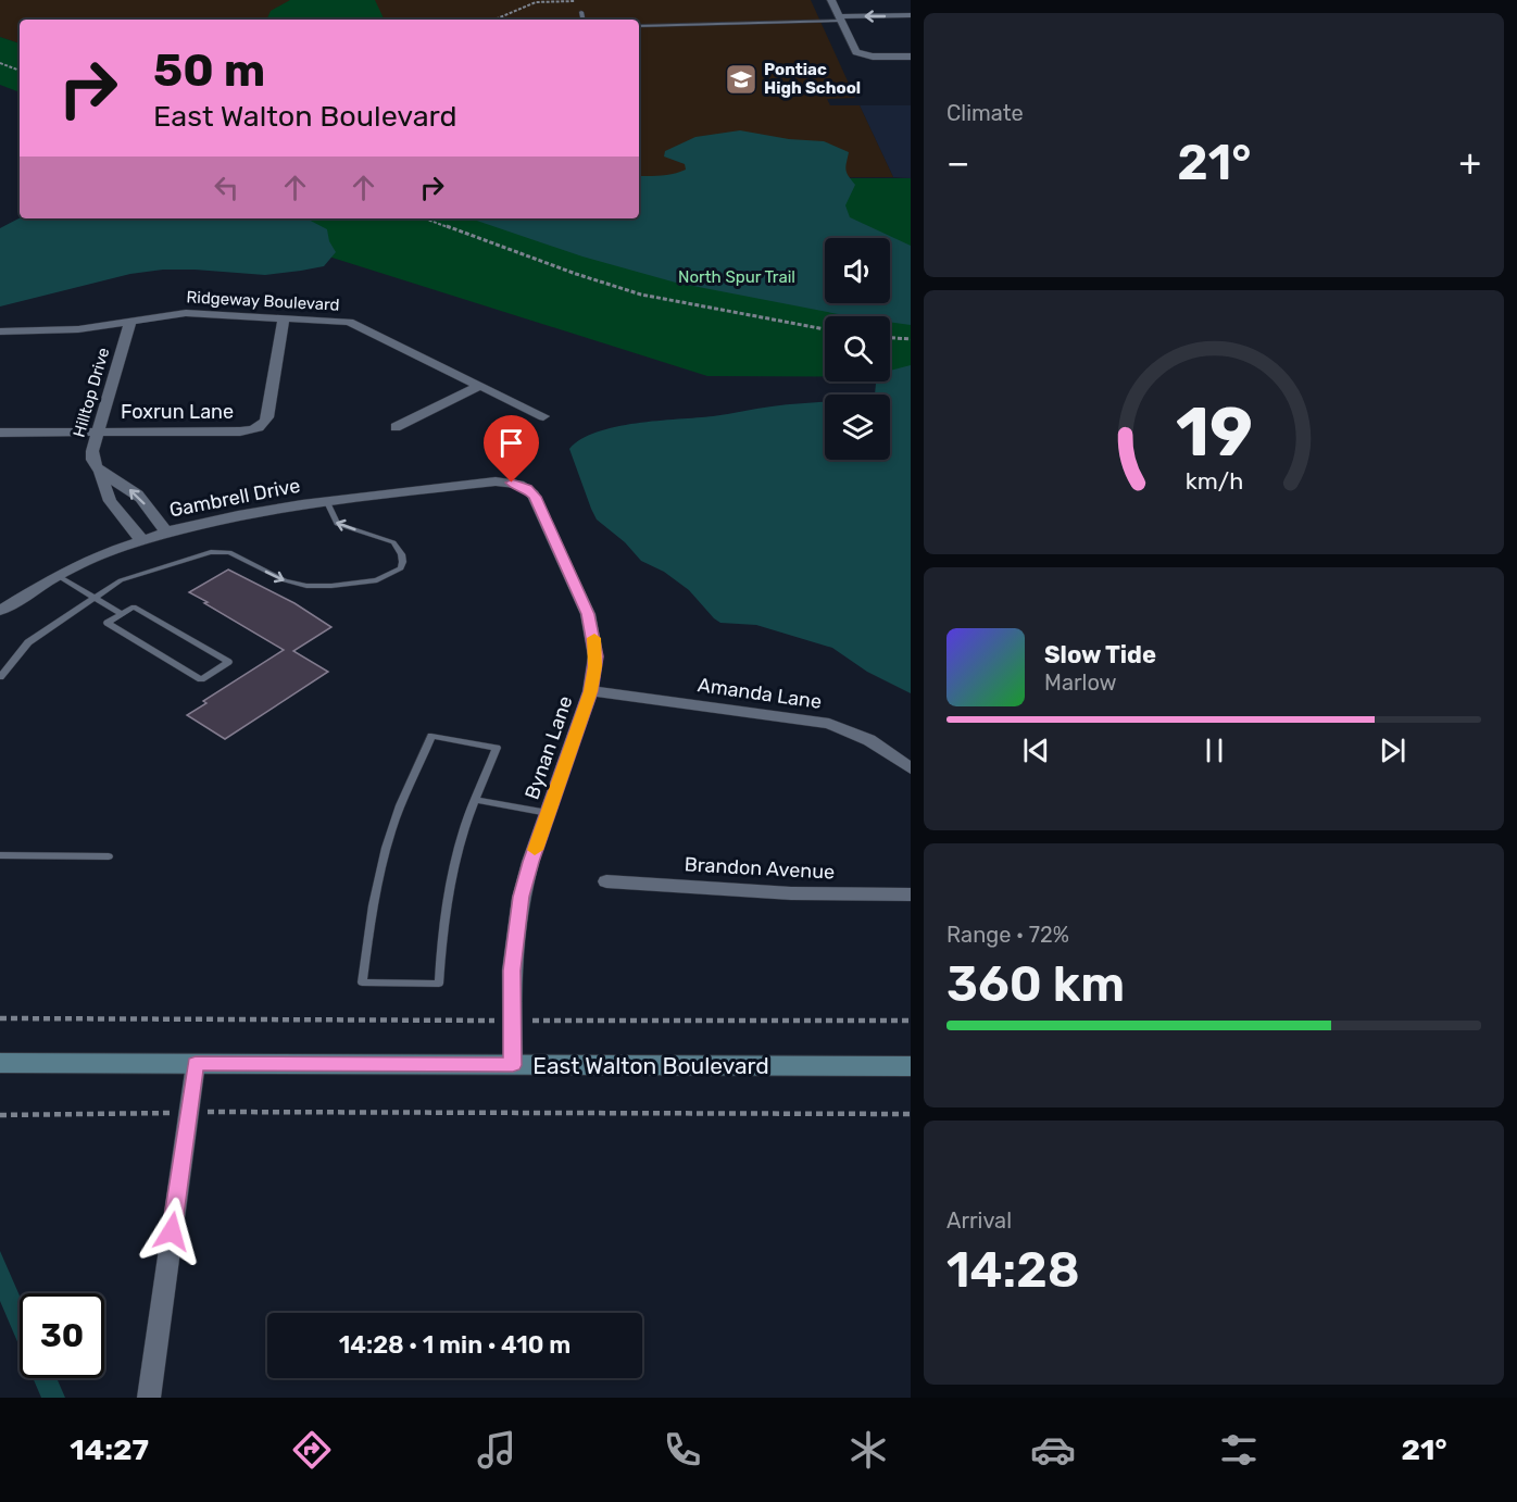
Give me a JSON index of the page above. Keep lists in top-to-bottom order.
{
  "streets": {
    "main road": ["East Walton Boulevard"],
    "street": [
      "Ridgeway Boulevard",
      "Hilltop Drive",
      "Foxrun Lane",
      "Gambrell Drive",
      "Amanda Lane",
      "Bynan Lane",
      "Brandon Avenue"
    ]
  },
  "crossings": [
    ["Ridgeway Boulevard", "Hilltop Drive"],
    ["Ridgeway Boulevard", "Foxrun Lane"],
    ["Hilltop Drive", "Foxrun Lane"],
    ["Hilltop Drive", "Gambrell Drive"],
    ["Gambrell Drive", "Bynan Lane"],
    ["Amanda Lane", "Bynan Lane"],
    ["Bynan Lane", "East Walton Boulevard"]
  ],
  "parks": ["North Spur Trail"],
  "places": {
    "school or university": ["Pontiac High School"]
  },
  "page": {
    "tile": [
      "Climate",
      ["Range · 72%", "360 km"],
      ["Arrival", "14:28"]
    ],
    "turn": ["50 m", "East Walton Boulevard"],
    "heat": ["−", "21°", "+"],
    "song": ["Slow Tide", "Marlow"],
    "limit": "30",
    "trip": "14:28 · 1 min · 410 m",
    "tabs": ["14:27", "21°"],
    "gauge": ["19", "km/h"]
  }
}
